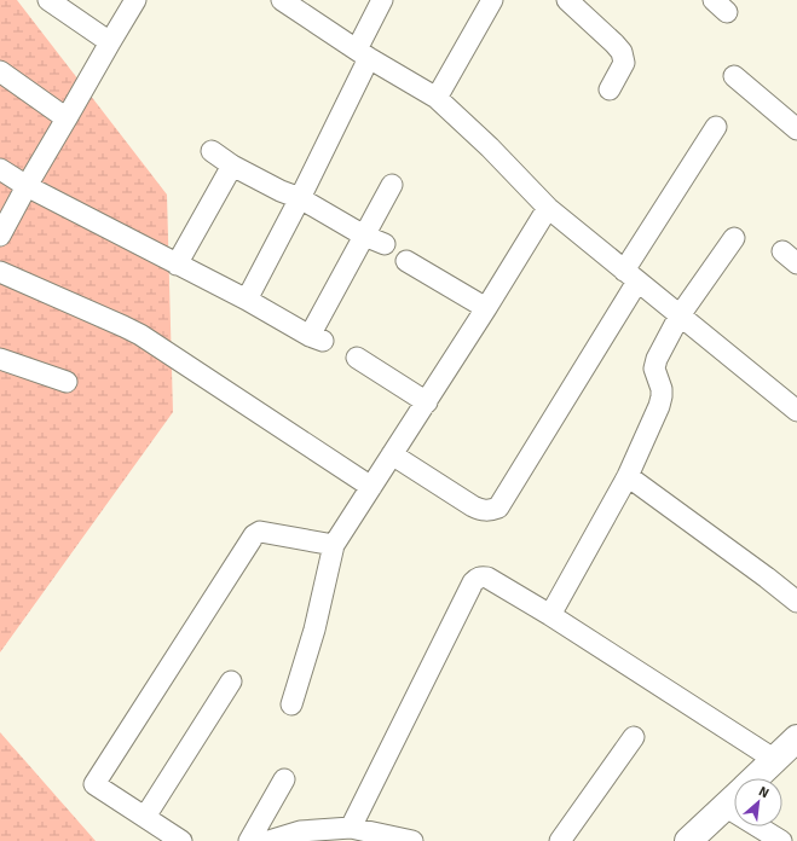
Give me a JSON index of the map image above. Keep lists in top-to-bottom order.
{
  "north": "top right"
}
